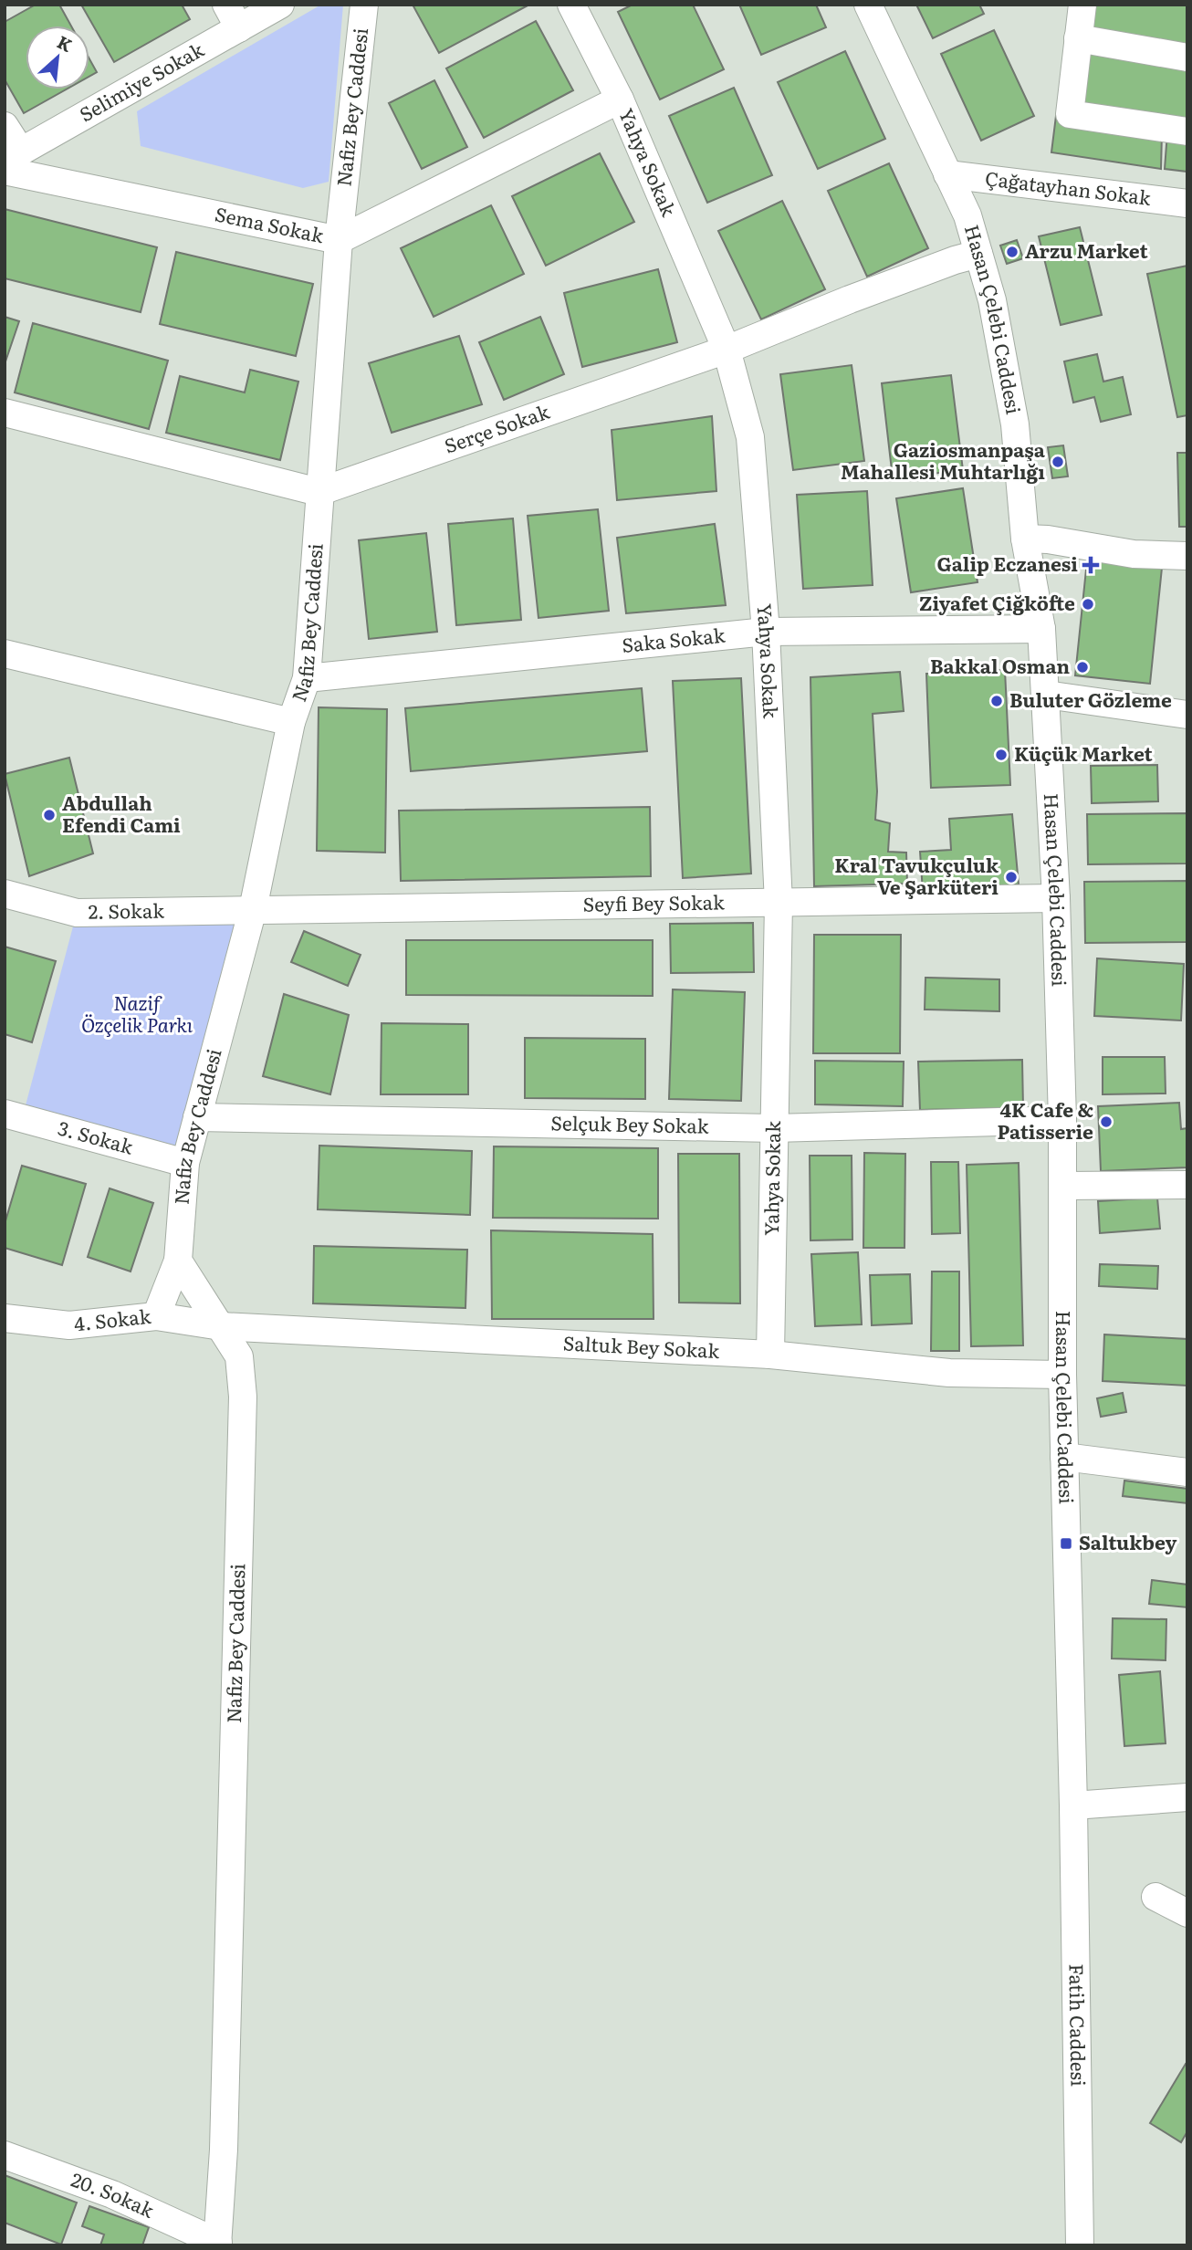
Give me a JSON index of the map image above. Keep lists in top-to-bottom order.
{
  "streets": {
    "street": [
      "Selimiye Sokak",
      "Nafiz Bey Caddesi",
      "Yahya Sokak",
      "Çağatayhan Sokak",
      "Sema Sokak",
      "Hasan Çelebi Caddesi",
      "Serçe Sokak",
      "Saka Sokak",
      "Seyfi Bey Sokak",
      "2. Sokak",
      "Selçuk Bey Sokak",
      "3. Sokak",
      "4. Sokak",
      "Saltuk Bey Sokak",
      "Fatih Caddesi",
      "20. Sokak"
    ]
  },
  "crossings": [
    ["Selimiye Sokak", "Sema Sokak"],
    ["Nafiz Bey Caddesi", "Sema Sokak"],
    ["Nafiz Bey Caddesi", "Serçe Sokak"],
    ["Nafiz Bey Caddesi", "Saka Sokak"],
    ["Nafiz Bey Caddesi", "Seyfi Bey Sokak"],
    ["Nafiz Bey Caddesi", "2. Sokak"],
    ["Nafiz Bey Caddesi", "Selçuk Bey Sokak"],
    ["Nafiz Bey Caddesi", "3. Sokak"],
    ["Nafiz Bey Caddesi", "4. Sokak"],
    ["Nafiz Bey Caddesi", "Saltuk Bey Sokak"],
    ["Nafiz Bey Caddesi", "20. Sokak"],
    ["Yahya Sokak", "Sema Sokak"],
    ["Yahya Sokak", "Serçe Sokak"],
    ["Yahya Sokak", "Saka Sokak"],
    ["Yahya Sokak", "Seyfi Bey Sokak"],
    ["Yahya Sokak", "Selçuk Bey Sokak"],
    ["Yahya Sokak", "Saltuk Bey Sokak"],
    ["Çağatayhan Sokak", "Hasan Çelebi Caddesi"],
    ["Hasan Çelebi Caddesi", "Serçe Sokak"],
    ["Hasan Çelebi Caddesi", "Saka Sokak"],
    ["Hasan Çelebi Caddesi", "Seyfi Bey Sokak"],
    ["Hasan Çelebi Caddesi", "Selçuk Bey Sokak"],
    ["Hasan Çelebi Caddesi", "Saltuk Bey Sokak"],
    ["Hasan Çelebi Caddesi", "Fatih Caddesi"],
    ["Seyfi Bey Sokak", "2. Sokak"],
    ["4. Sokak", "Saltuk Bey Sokak"]
  ],
  "parks": ["Nazif Özçelik Parkı"],
  "places": {
    "other": [
      "Arzu Market",
      "Gaziosmanpaşa Mahallesi Muhtarlığı",
      "Ziyafet Çiğköfte",
      "Bakkal Osman",
      "Buluter Gözleme",
      "Küçük Market",
      "Abdullah Efendi Cami",
      "Kral Tavukçuluk Ve Şarküteri",
      "4K Cafe & Patisserie"
    ],
    "health": ["Galip Eczanesi"],
    "transit": ["Saltukbey"]
  },
  "north": "top right"
}
